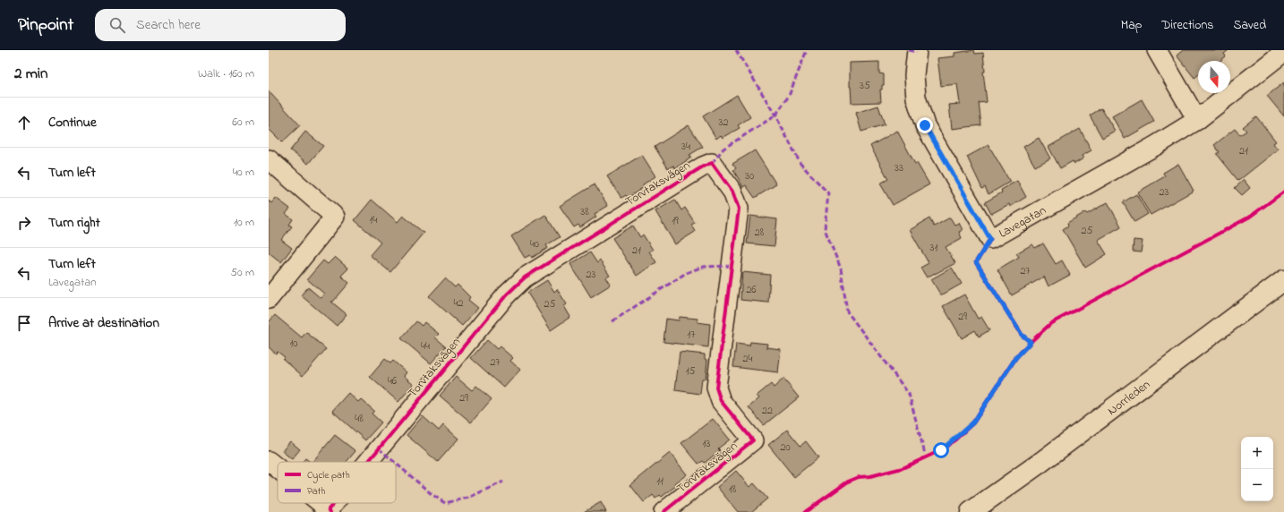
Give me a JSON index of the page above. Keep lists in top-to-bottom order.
{
  "streets": {
    "main road": ["Norrleden"],
    "street": ["Torvtaksvägen", "Lavegatan"]
  },
  "house_numbers": [
    "35",
    "32",
    "34",
    "21",
    "33",
    "30",
    "23",
    "38",
    "14",
    "19",
    "25",
    "28",
    "40",
    "31",
    "21",
    "27",
    "23",
    "26",
    "42",
    "25",
    "29",
    "17",
    "10",
    "44",
    "24",
    "27",
    "15",
    "46",
    "29",
    "22",
    "48",
    "13",
    "20",
    "11",
    "18"
  ],
  "legend": ["Cycle path", "Path"],
  "north": "bottom",
  "page": {
    "header": "Pinpoint",
    "search": "Search here",
    "nav": ["Map", "Directions", "Saved"],
    "heading": ["2 min", "Walk · 160 m"],
    "list": [
      ["Continue", "60 m"],
      ["Turn left", "40 m"],
      ["Turn right", "10 m"],
      ["Turn left", "Lavegatan", "50 m"],
      "Arrive at destination"
    ],
    "map_buttons": ["+", "−"]
  }
}
